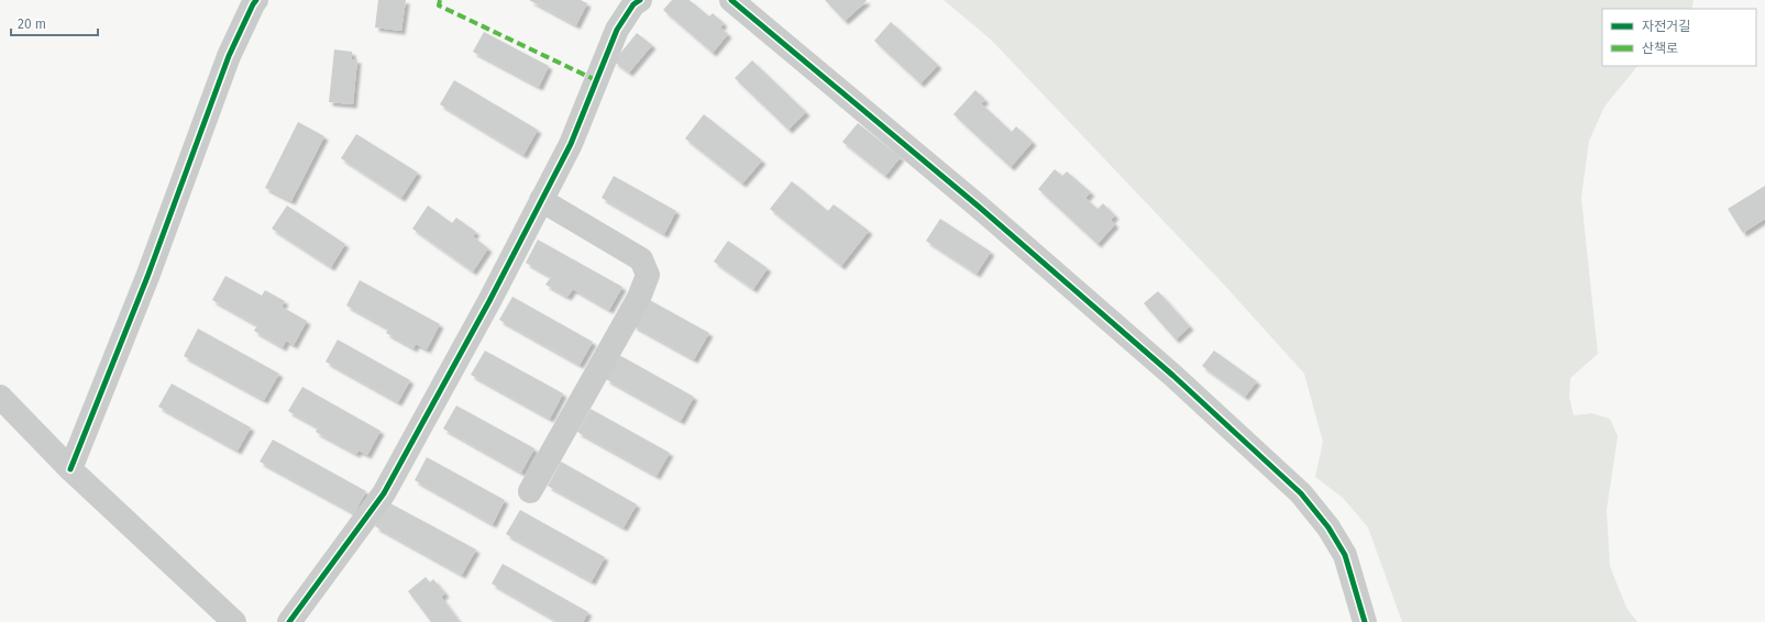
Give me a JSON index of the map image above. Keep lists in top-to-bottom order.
{
  "legend": ["자전거길", "산책로"],
  "scale_bar": "20 m"
}
